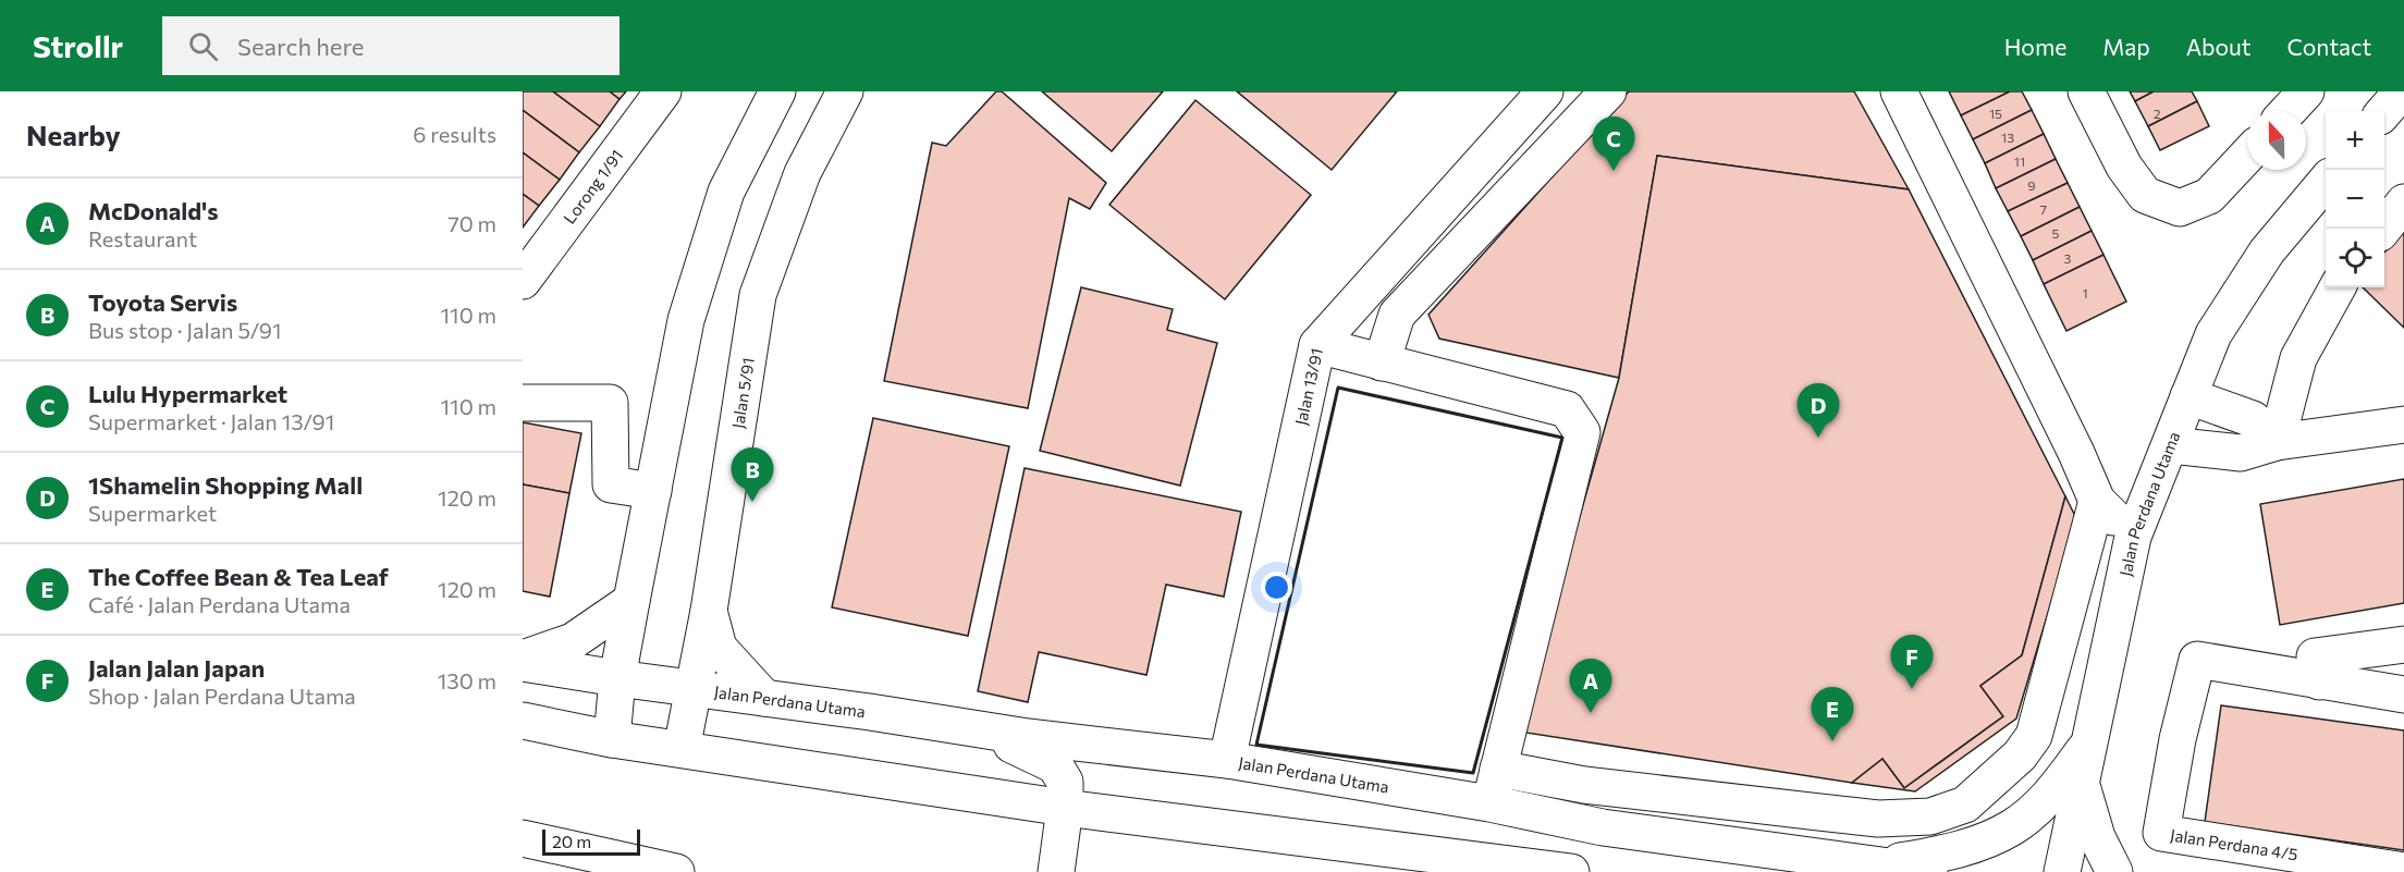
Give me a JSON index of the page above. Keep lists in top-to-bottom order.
{
  "streets": {
    "street": [
      "Lorong 1/91",
      "Jalan 13/91",
      "Jalan 5/91",
      "Jalan Perdana Utama",
      "Jalan Perdana 4/5"
    ]
  },
  "crossings": [
    ["Jalan 13/91", "Jalan Perdana Utama"],
    ["Jalan 5/91", "Jalan Perdana Utama"]
  ],
  "house_numbers": [
    "15",
    "2",
    "13",
    "11",
    "9",
    "7",
    "5",
    "3",
    "1"
  ],
  "scale_bar": "20 m",
  "north": "top",
  "page": {
    "header": "Strollr",
    "search": "Search here",
    "nav": [
      "Home",
      "Map",
      "About",
      "Contact"
    ],
    "heading": ["Nearby", "6 results"],
    "map_buttons": ["+", "−"],
    "pins": [
      "C",
      "D",
      "B",
      "F",
      "A",
      "E"
    ],
    "list": [
      {
        "mark": "A",
        "name": "McDonald's",
        "note": "Restaurant",
        "value": "70 m"
      },
      {
        "mark": "B",
        "name": "Toyota Servis",
        "note": "Bus stop · Jalan 5/91",
        "value": "110 m"
      },
      {
        "mark": "C",
        "name": "Lulu Hypermarket",
        "note": "Supermarket · Jalan 13/91",
        "value": "110 m"
      },
      {
        "mark": "D",
        "name": "1Shamelin Shopping Mall",
        "note": "Supermarket",
        "value": "120 m"
      },
      {
        "mark": "E",
        "name": "The Coffee Bean & Tea Leaf",
        "note": "Café · Jalan Perdana Utama",
        "value": "120 m"
      },
      {
        "mark": "F",
        "name": "Jalan Jalan Japan",
        "note": "Shop · Jalan Perdana Utama",
        "value": "130 m"
      }
    ],
    "scale": "20 m"
  }
}
